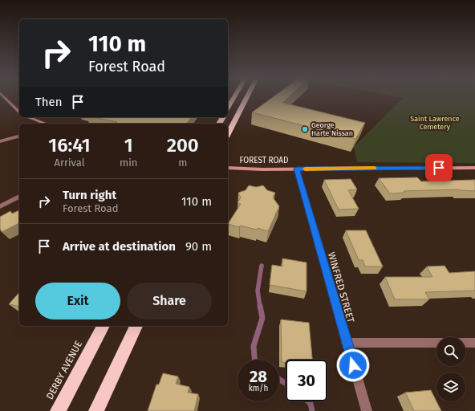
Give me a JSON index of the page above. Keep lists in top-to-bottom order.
{
  "streets": {
    "highway": ["DERBY AVENUE"],
    "main road": ["FOREST ROAD"],
    "street": ["WINFRED STREET"]
  },
  "crossings": [
    ["FOREST ROAD", "WINFRED STREET"]
  ],
  "parks": ["Saint Lawrence Cemetery"],
  "places": ["George Harte Nissan"],
  "page": {
    "turn": ["110 m", "Forest Road"],
    "then": "Then",
    "eta": [
      "16:41",
      "Arrival",
      "1",
      "min",
      "200",
      "m"
    ],
    "list": [
      {
        "name": "Turn right",
        "note": "Forest Road",
        "value": "110 m"
      },
      {
        "name": "Arrive at destination",
        "value": "90 m"
      }
    ],
    "buttons": ["Exit", "Share"],
    "speed": "28 km/h",
    "limit": "30"
  }
}
